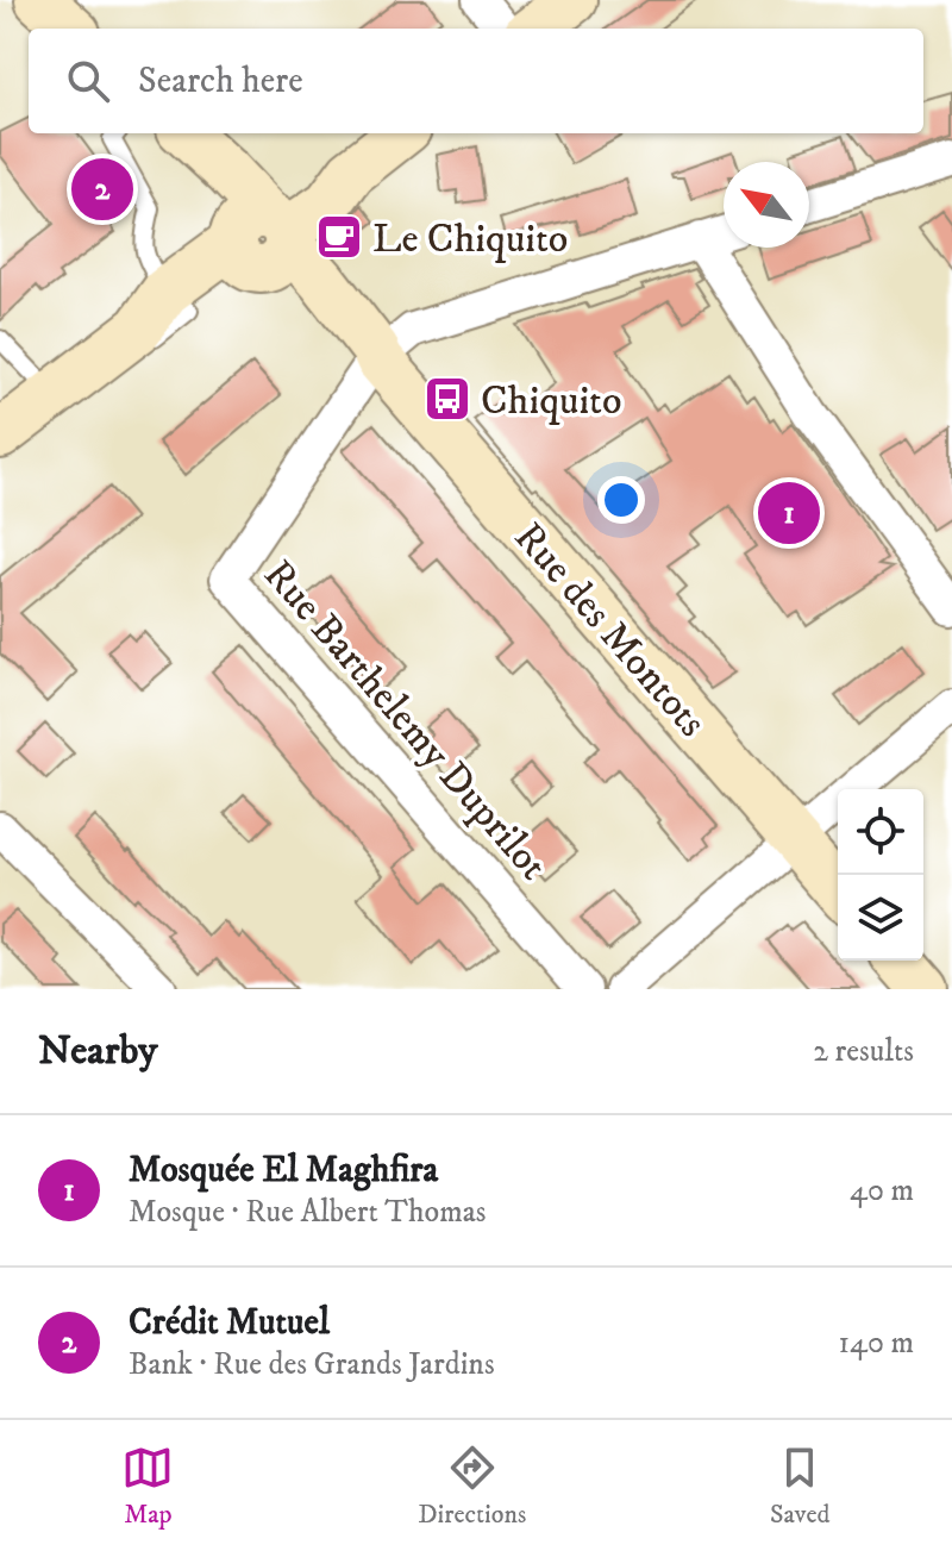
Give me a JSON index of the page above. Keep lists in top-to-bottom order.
{
  "streets": {
    "street": ["Rue des Montots", "Rue Barthelemy Duprilot"]
  },
  "crossings": [
    ["Rue des Montots", "Rue Barthelemy Duprilot"]
  ],
  "places": {
    "cafe": ["Le Chiquito"],
    "bus stop": ["Chiquito"]
  },
  "north": "top left",
  "page": {
    "search": "Search here",
    "pins": ["2", "1"],
    "heading": ["Nearby", "2 results"],
    "list": [
      {
        "mark": "1",
        "name": "Mosquée El Maghfira",
        "note": "Mosque · Rue Albert Thomas",
        "value": "40 m"
      },
      {
        "mark": "2",
        "name": "Crédit Mutuel",
        "note": "Bank · Rue des Grands Jardins",
        "value": "140 m"
      }
    ],
    "nav": ["Map", "Directions", "Saved"]
  }
}
